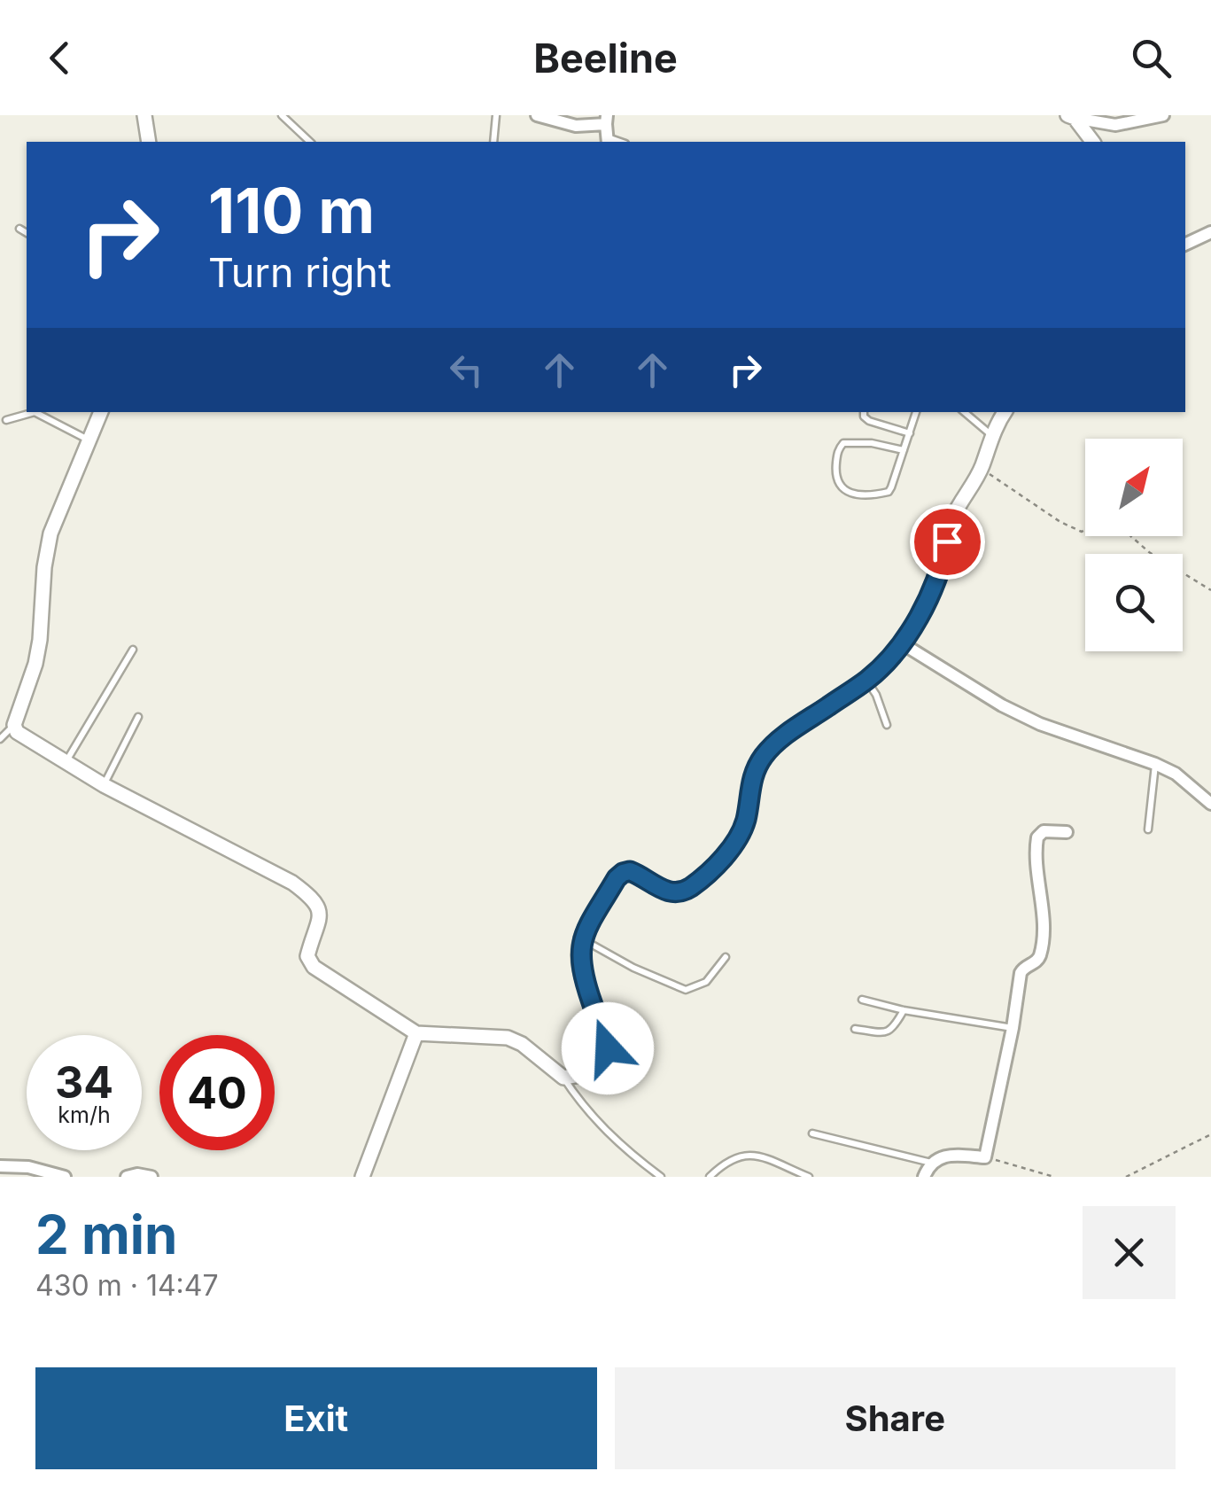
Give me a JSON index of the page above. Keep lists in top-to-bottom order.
{
  "north": "top right",
  "page": {
    "header": "Beeline",
    "turn": ["110 m", "Turn right"],
    "speed": "34 km/h",
    "limit": "40",
    "heading": ["2 min", "430 m · 14:47"],
    "buttons": ["Exit", "Share"]
  }
}
